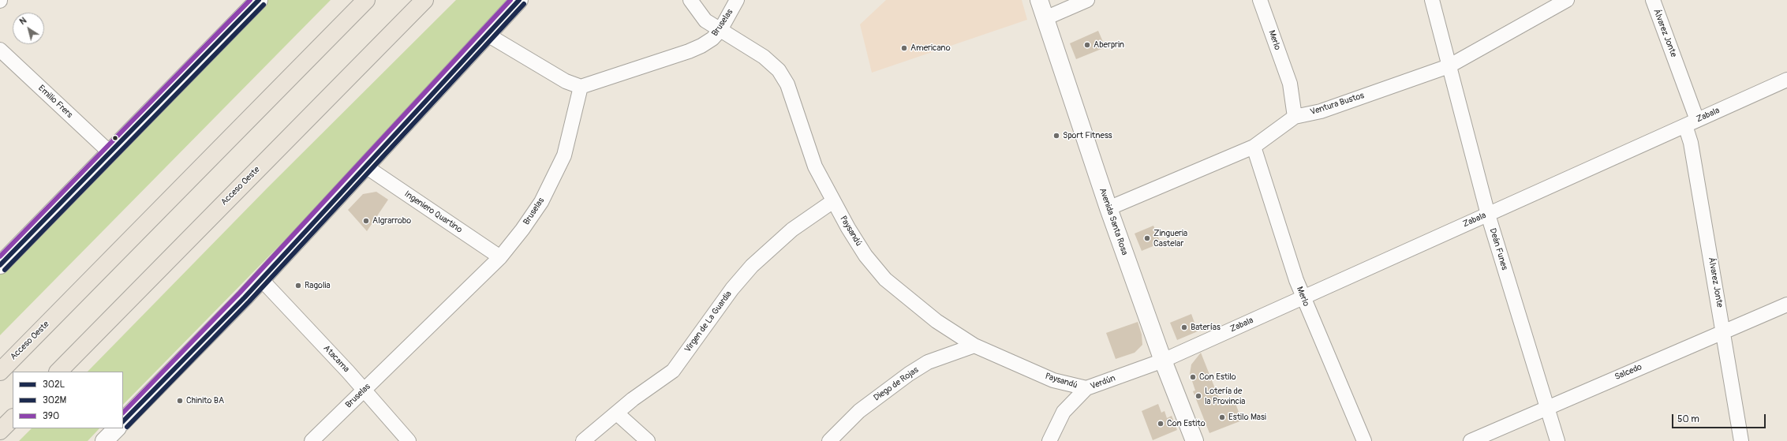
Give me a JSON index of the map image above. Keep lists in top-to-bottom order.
{
  "streets": {
    "highway": ["Acceso Oeste"],
    "street": [
      "Bruselas",
      "Álvarez Jonte",
      "Merlo",
      "Emilio Frers",
      "Ventura Bustos",
      "Zabala",
      "Ingeniero Quartino",
      "Avenida Santa Rosa",
      "Paysandú",
      "Deán Funes",
      "Virgen de La Guardia",
      "Atacama",
      "Salcedo",
      "Verdún",
      "Diego de Rojas"
    ]
  },
  "crossings": [
    ["Bruselas", "Ingeniero Quartino"],
    ["Bruselas", "Paysandú"],
    ["Bruselas", "Atacama"],
    ["Álvarez Jonte", "Zabala"],
    ["Álvarez Jonte", "Salcedo"],
    ["Merlo", "Ventura Bustos"],
    ["Merlo", "Zabala"],
    ["Ventura Bustos", "Avenida Santa Rosa"],
    ["Ventura Bustos", "Deán Funes"],
    ["Zabala", "Avenida Santa Rosa"],
    ["Zabala", "Deán Funes"],
    ["Zabala", "Verdún"],
    ["Avenida Santa Rosa", "Verdún"],
    ["Paysandú", "Virgen de La Guardia"],
    ["Paysandú", "Verdún"],
    ["Paysandú", "Diego de Rojas"],
    ["Deán Funes", "Salcedo"]
  ],
  "places": [
    "Aberprin",
    "Americano",
    "Sport Fitness",
    "Algrarrobo",
    "Zingueria Castelar",
    "Ragolia",
    "Baterías",
    "Con Estilo",
    "Lotería de la Provincia",
    "Chinito BA",
    "Estilo Masi",
    "Con Estito"
  ],
  "lines": ["transit line 302L", "transit line 390", "transit line 302M"],
  "legend": ["302L", "302M", "390"],
  "scale_bar": "50 m",
  "north": "top left"
}
